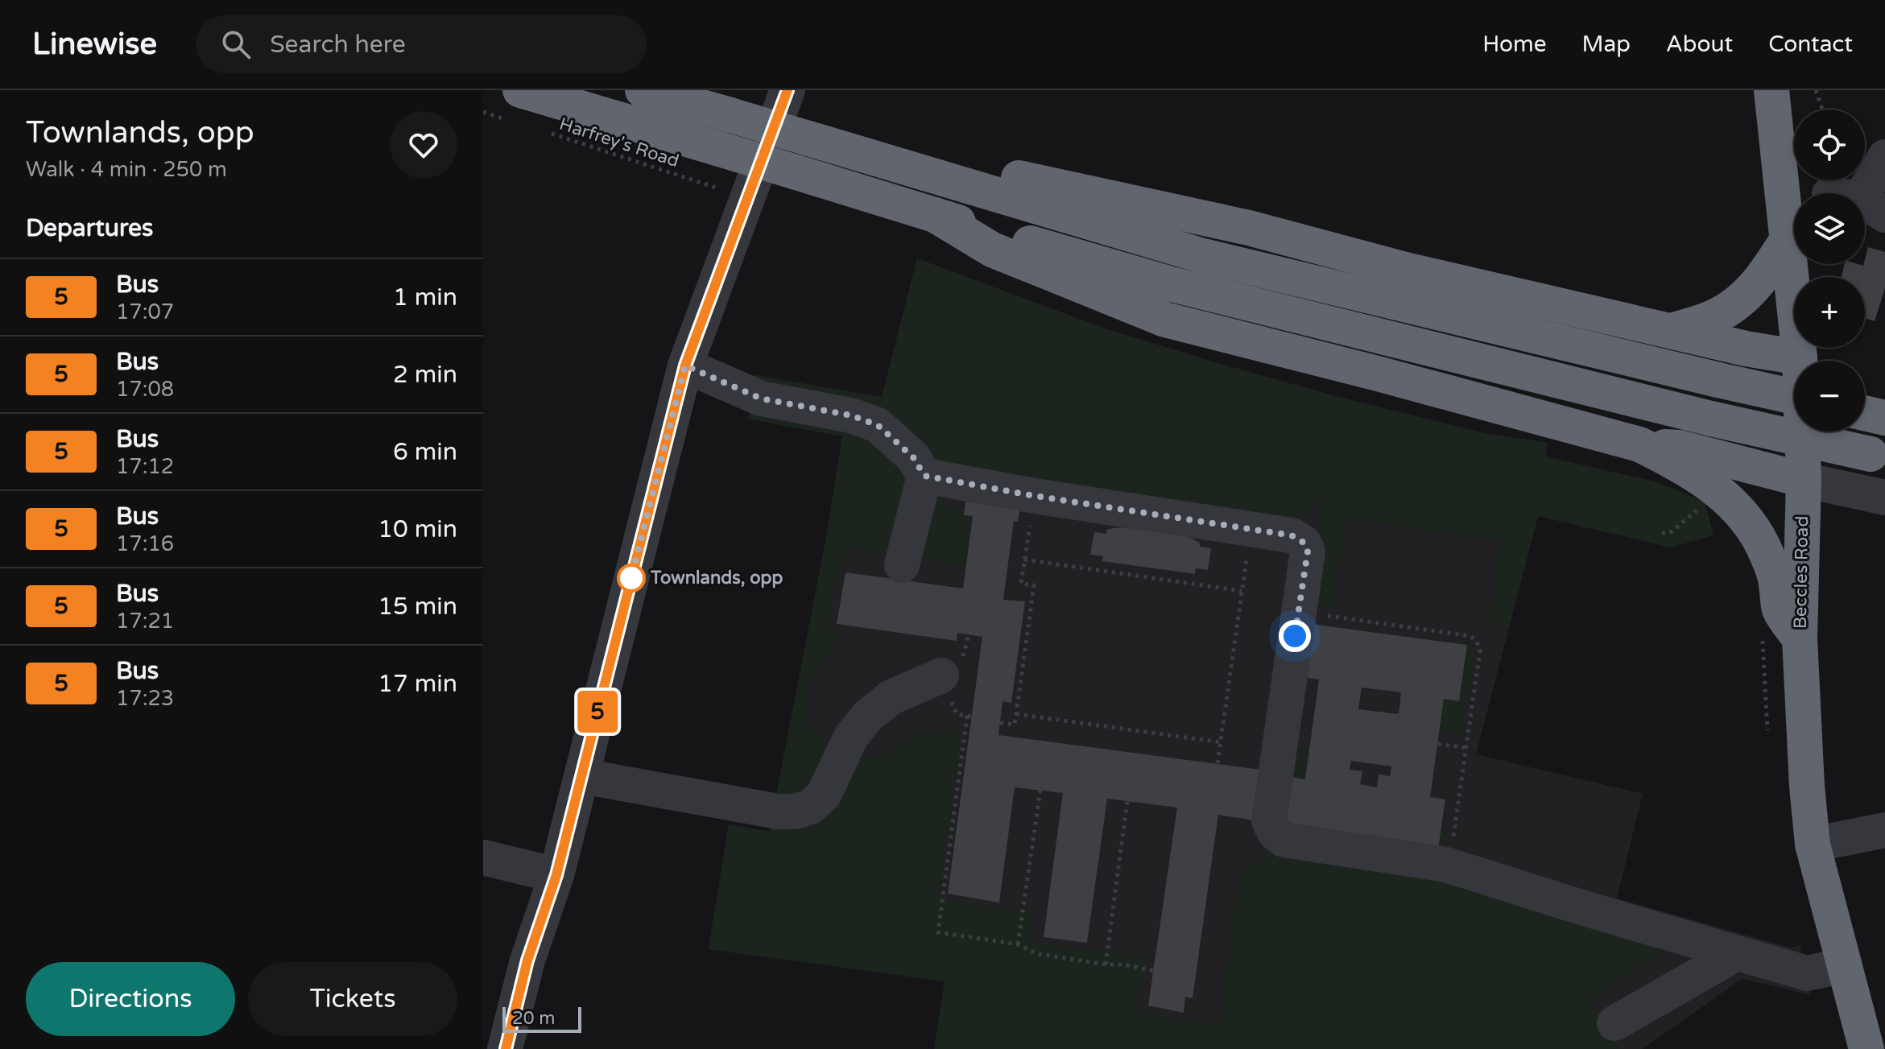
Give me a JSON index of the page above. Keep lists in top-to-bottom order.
{
  "streets": {
    "highway": ["Beccles Road"],
    "path": ["Harfrey's Road"]
  },
  "places": ["Townlands, opp"],
  "lines": ["bus line 5"],
  "scale_bar": "20 m",
  "page": {
    "header": "Linewise",
    "search": "Search here",
    "nav": [
      "Home",
      "Map",
      "About",
      "Contact"
    ],
    "heading": [
      ["Townlands, opp", "Walk · 4 min · 250 m"],
      "Departures"
    ],
    "on_map": "5",
    "map_buttons": ["+", "−"],
    "list": [
      {
        "mark": "5",
        "name": "Bus",
        "note": "17:07",
        "value": "1 min"
      },
      {
        "mark": "5",
        "name": "Bus",
        "note": "17:08",
        "value": "2 min"
      },
      {
        "mark": "5",
        "name": "Bus",
        "note": "17:12",
        "value": "6 min"
      },
      {
        "mark": "5",
        "name": "Bus",
        "note": "17:16",
        "value": "10 min"
      },
      {
        "mark": "5",
        "name": "Bus",
        "note": "17:21",
        "value": "15 min"
      },
      {
        "mark": "5",
        "name": "Bus",
        "note": "17:23",
        "value": "17 min"
      }
    ],
    "buttons": ["Directions", "Tickets"],
    "scale": "20 m"
  }
}
